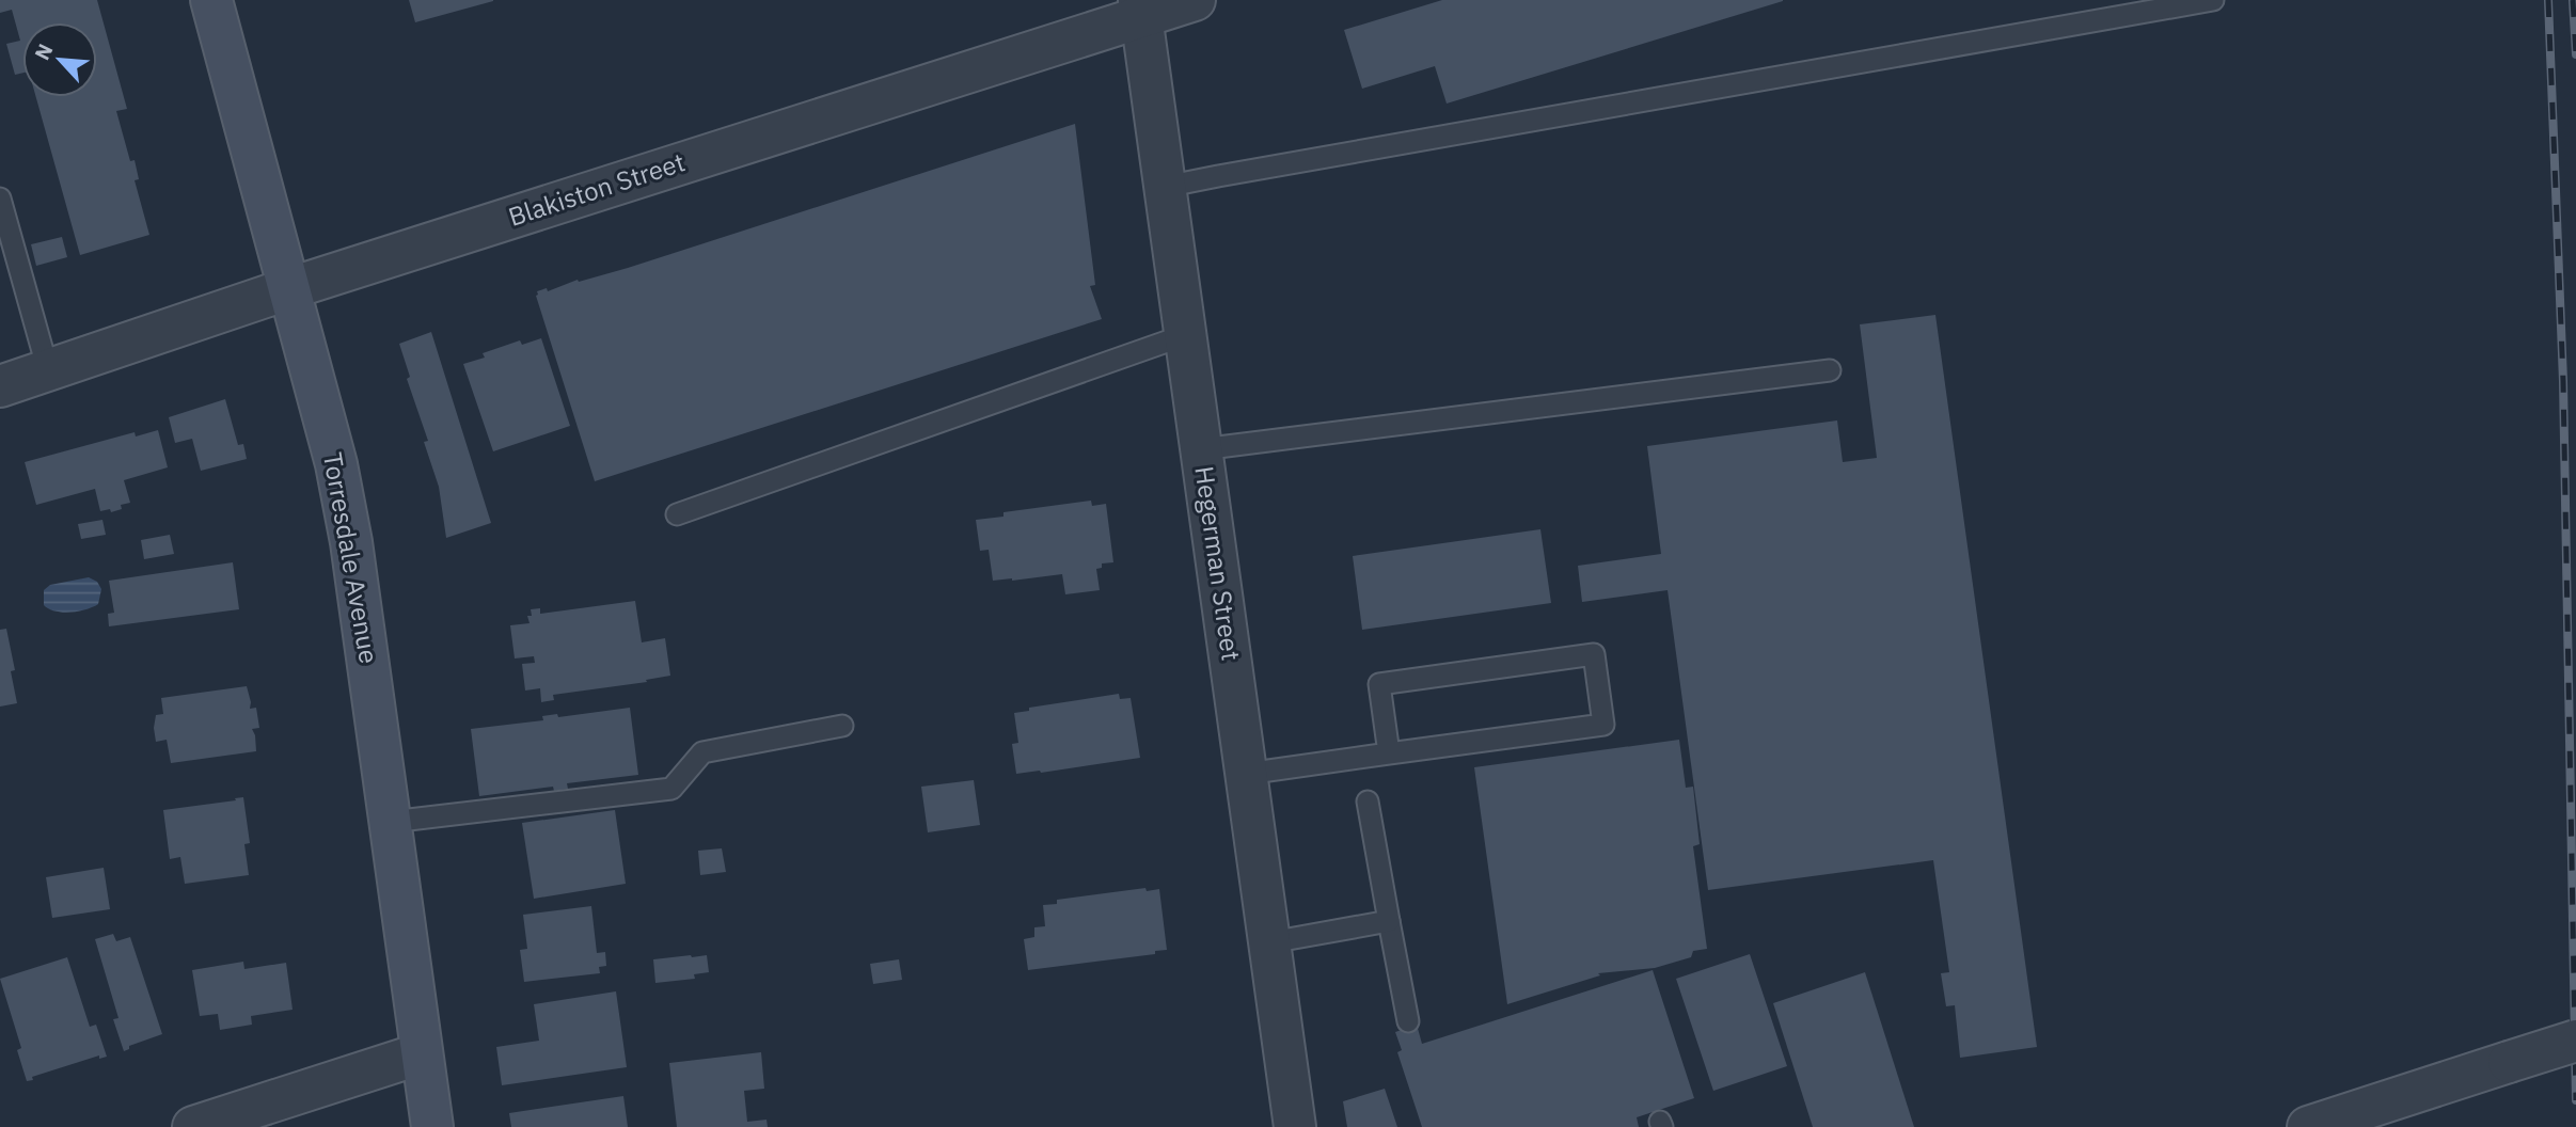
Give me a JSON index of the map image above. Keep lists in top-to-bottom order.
{
  "streets": {
    "street": ["Blakiston Street", "Torresdale Avenue", "Hegerman Street"]
  },
  "crossings": [
    ["Blakiston Street", "Torresdale Avenue"],
    ["Blakiston Street", "Hegerman Street"]
  ],
  "north": "top left"
}
